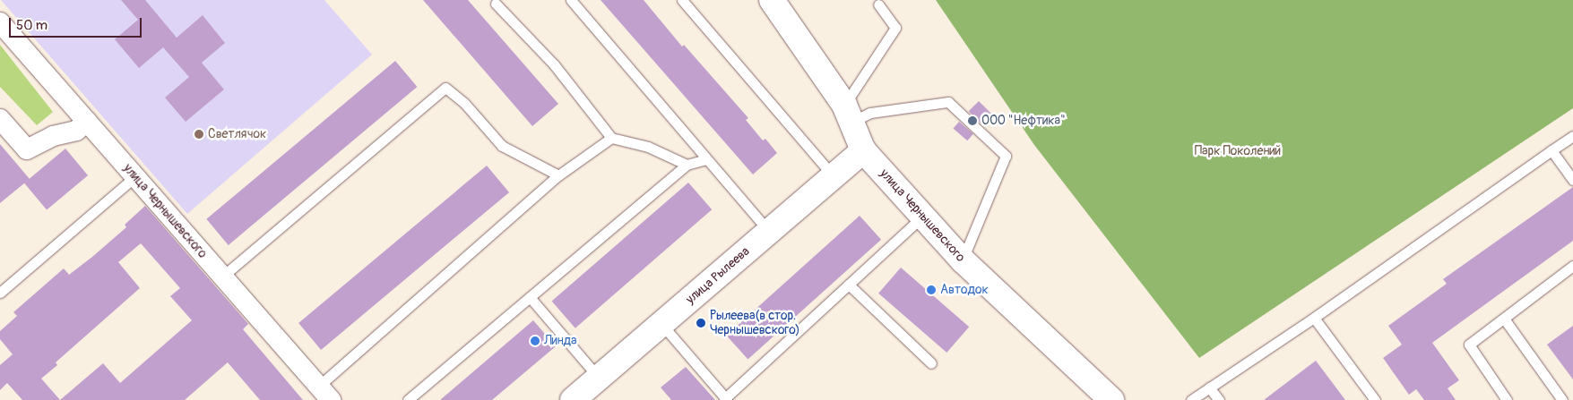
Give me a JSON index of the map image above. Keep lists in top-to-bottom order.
{
  "streets": {
    "main road": ["улица Чернышевского", "улица Рылеева"]
  },
  "crossings": [
    ["улица Чернышевского", "улица Рылеева"]
  ],
  "parks": ["Парк Поколений"],
  "places": [
    "ООО \"Нефтика\"",
    "Светлячок",
    "Автодок",
    "Рылеева(в стор. Чернышевского)",
    "Линда"
  ],
  "scale_bar": "50 m"
}
